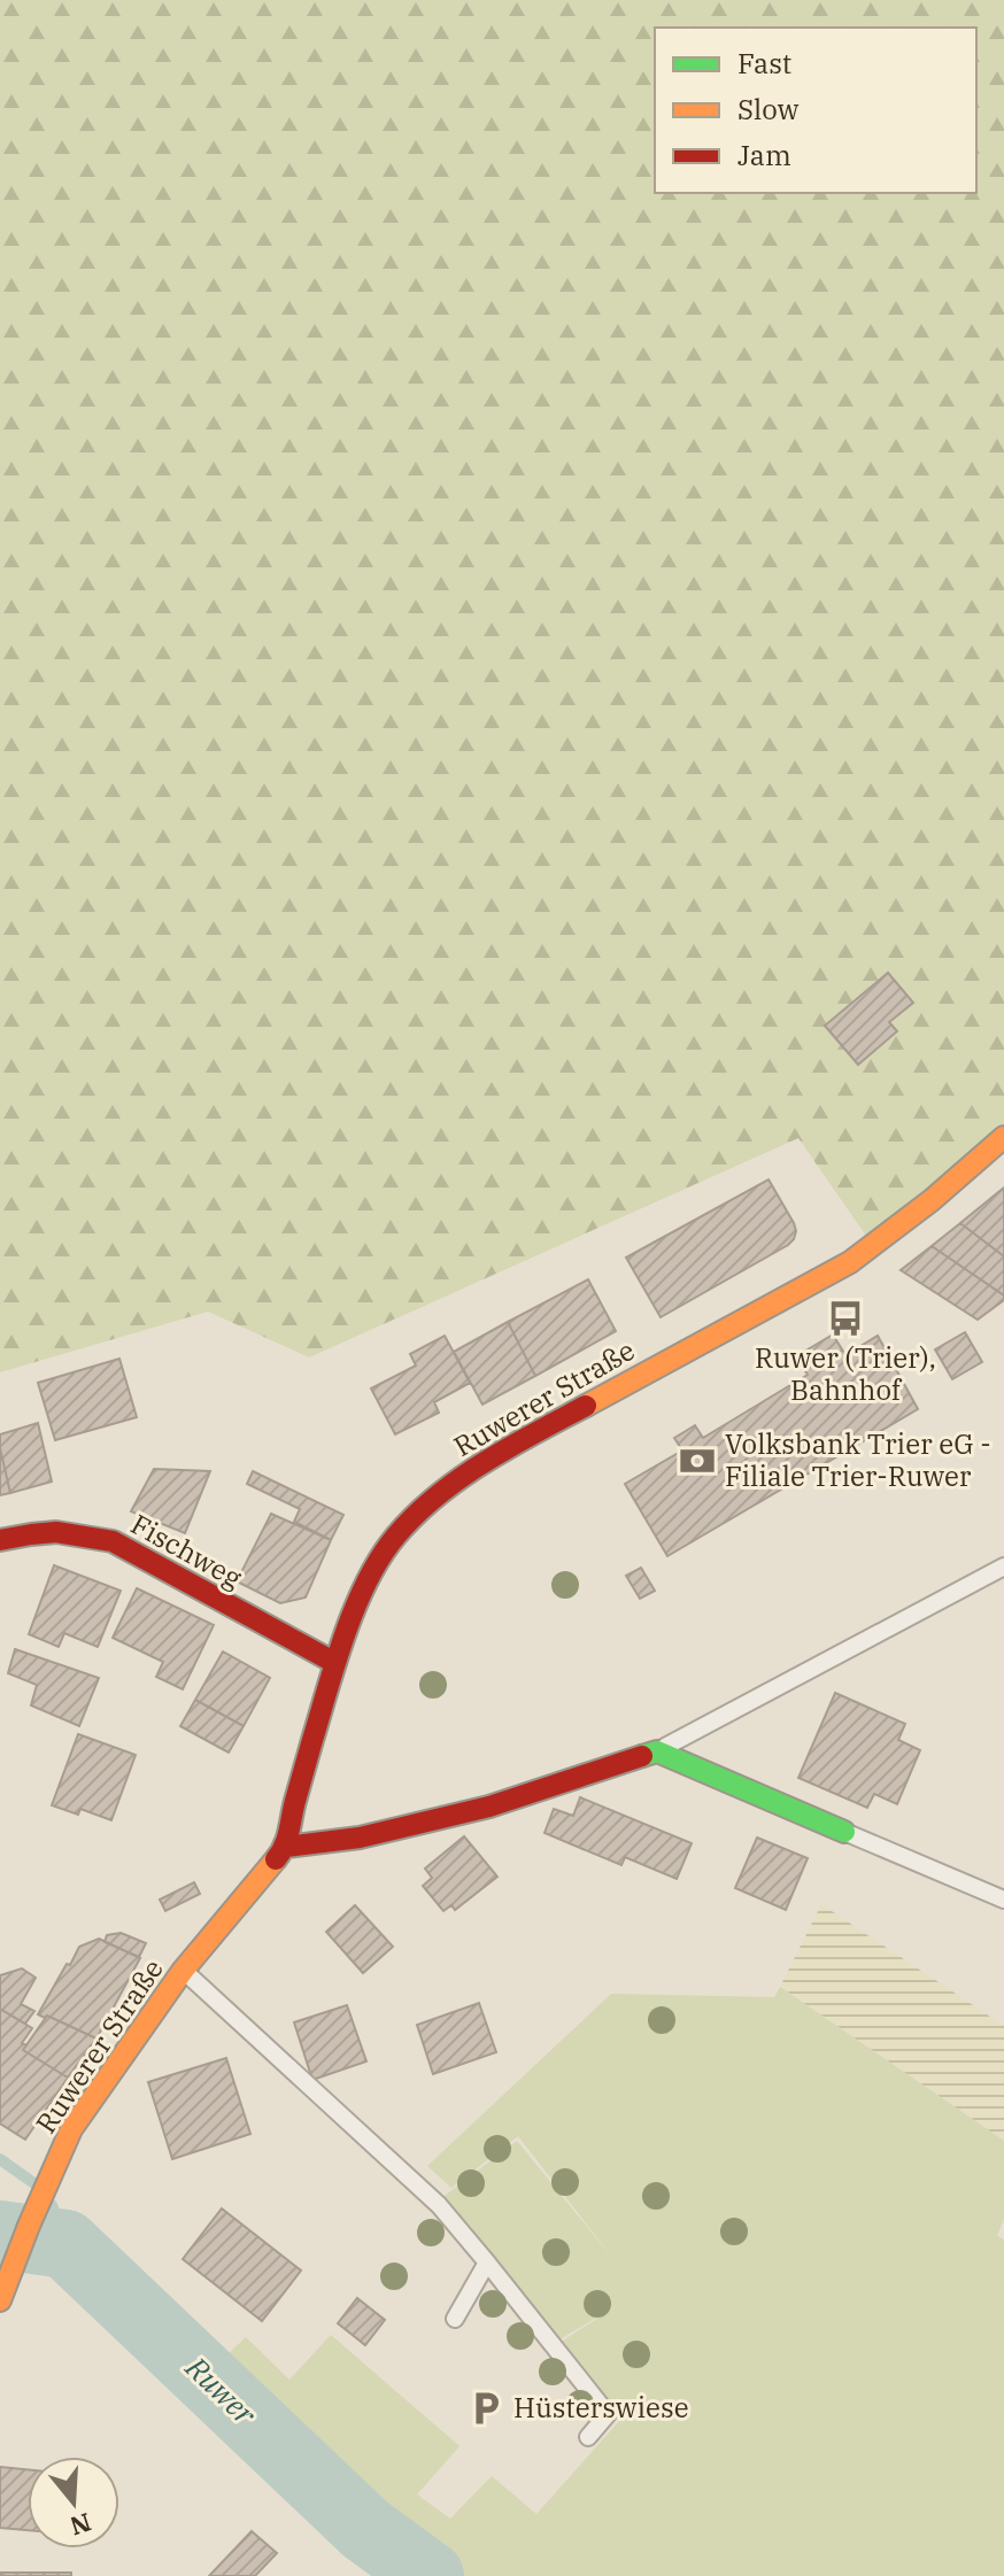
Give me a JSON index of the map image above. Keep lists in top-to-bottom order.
{
  "streets": {
    "main road": ["Ruwerer Straße", "Fischweg"]
  },
  "crossings": [
    ["Ruwerer Straße", "Fischweg"]
  ],
  "water": ["Ruwer"],
  "places": {
    "bus stop": ["Ruwer (Trier), Bahnhof"],
    "bank": ["Volksbank Trier eG - Filiale Trier-Ruwer"],
    "parking": ["Hüsterswiese"]
  },
  "legend": ["Fast", "Slow", "Jam"],
  "north": "bottom"
}
